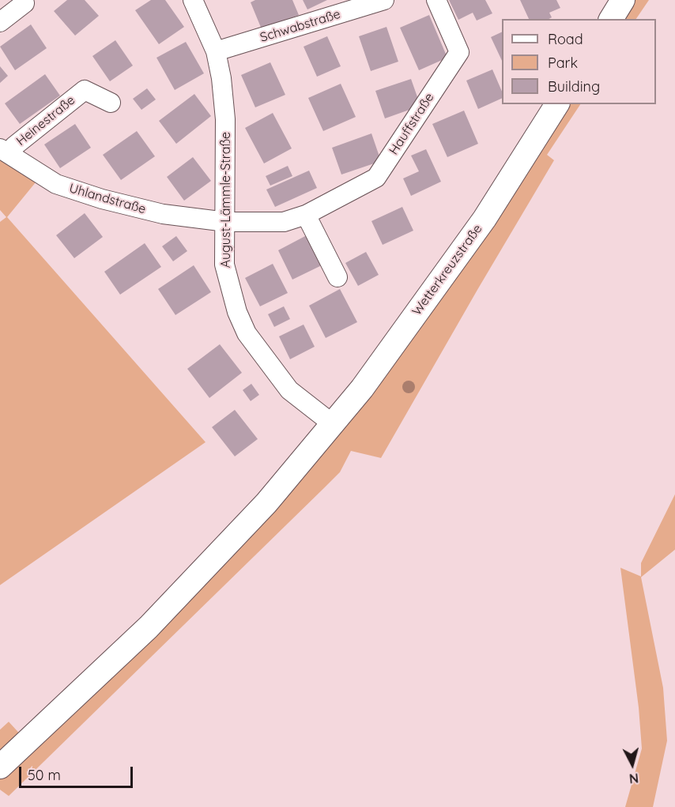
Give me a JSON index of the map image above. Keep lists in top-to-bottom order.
{
  "streets": {
    "main road": ["Wetterkreuzstraße"],
    "street": [
      "Schwabstraße",
      "Heinestraße",
      "Hauffstraße",
      "Uhlandstraße",
      "August-Lämmle-Straße"
    ]
  },
  "crossings": [
    ["Schwabstraße", "August-Lämmle-Straße"],
    ["Heinestraße", "Uhlandstraße"],
    ["Hauffstraße", "Uhlandstraße"],
    ["Hauffstraße", "August-Lämmle-Straße"],
    ["Uhlandstraße", "August-Lämmle-Straße"],
    ["August-Lämmle-Straße", "Wetterkreuzstraße"]
  ],
  "legend": ["Road", "Park", "Building"],
  "scale_bar": "50 m",
  "north": "bottom"
}
